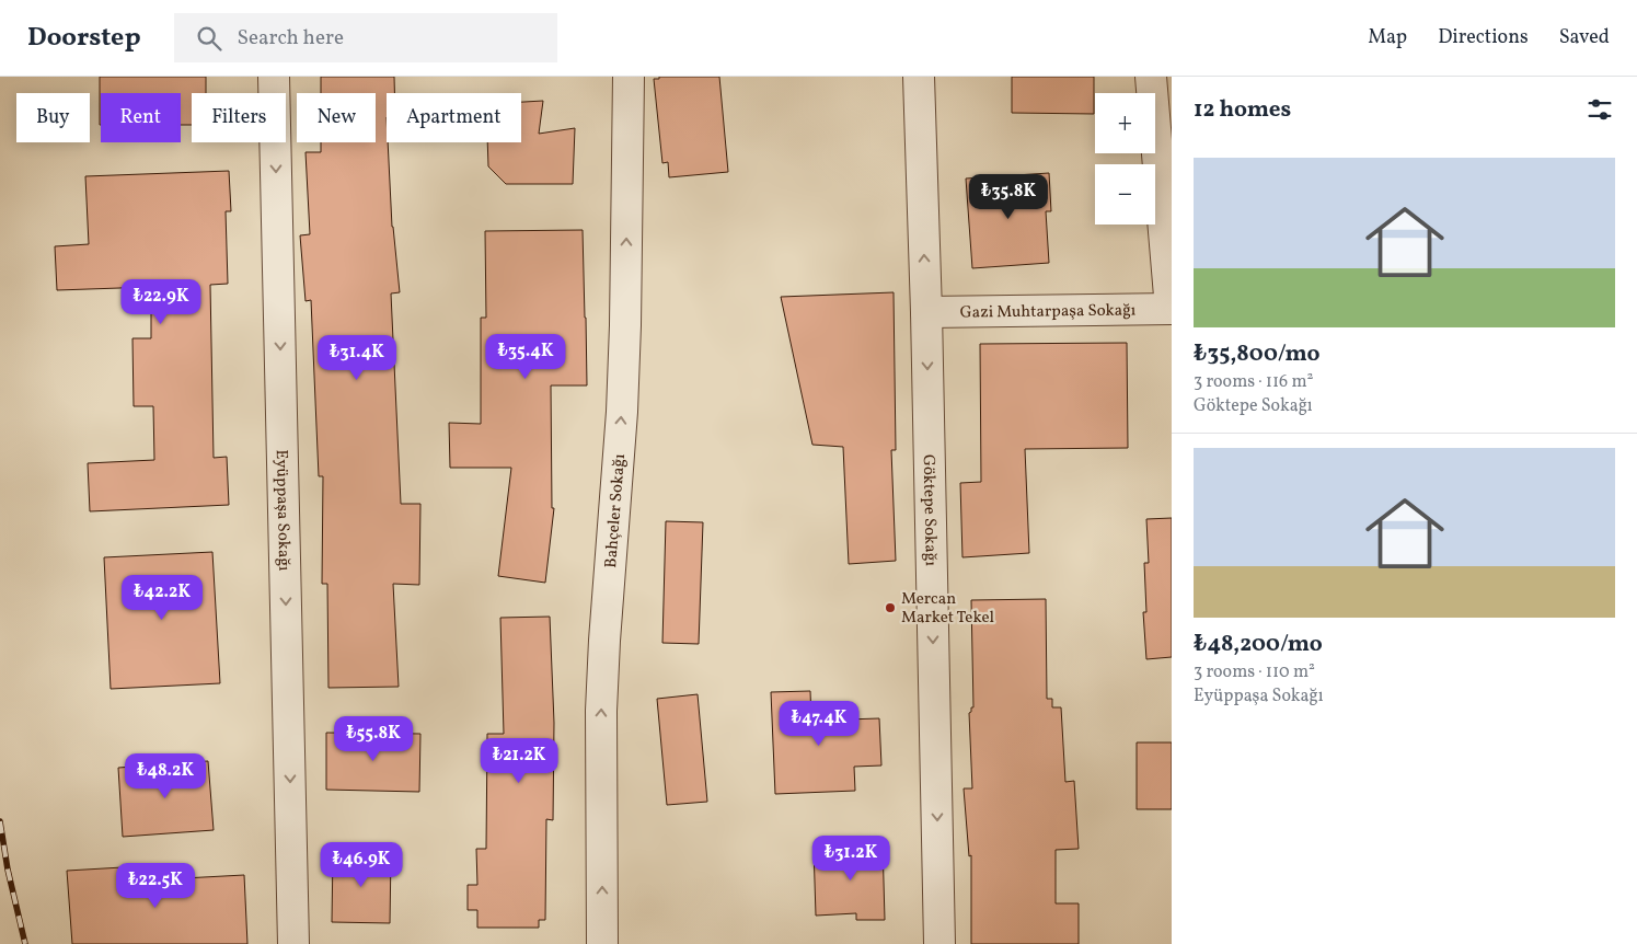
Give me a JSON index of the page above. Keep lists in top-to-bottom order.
{
  "streets": {
    "street": [
      "Gazi Muhtarpaşa Sokağı",
      "Eyüppaşa Sokağı",
      "Bahçeler Sokağı",
      "Göktepe Sokağı"
    ]
  },
  "crossings": [
    ["Gazi Muhtarpaşa Sokağı", "Göktepe Sokağı"]
  ],
  "one_way": ["Eyüppaşa Sokağı", "Bahçeler Sokağı"],
  "places": ["Mercan Market Tekel"],
  "page": {
    "header": "Doorstep",
    "search": "Search here",
    "nav": ["Map", "Directions", "Saved"],
    "heading": "12 homes",
    "map_buttons": ["+", "−"],
    "chip": [
      "Buy",
      "Rent",
      "Filters",
      "New",
      "Apartment"
    ],
    "list": [
      {
        "name": "₺35,800/mo",
        "note": "3 rooms · 116 m² · Göktepe Sokağı"
      },
      {
        "name": "₺48,200/mo",
        "note": "3 rooms · 110 m² · Eyüppaşa Sokağı"
      }
    ],
    "price": [
      "₺35.8K",
      "₺22.9K",
      "₺35.4K",
      "₺31.4K",
      "₺42.2K",
      "₺47.4K",
      "₺55.8K",
      "₺21.2K",
      "₺48.2K",
      "₺31.2K",
      "₺46.9K",
      "₺22.5K"
    ]
  }
}
